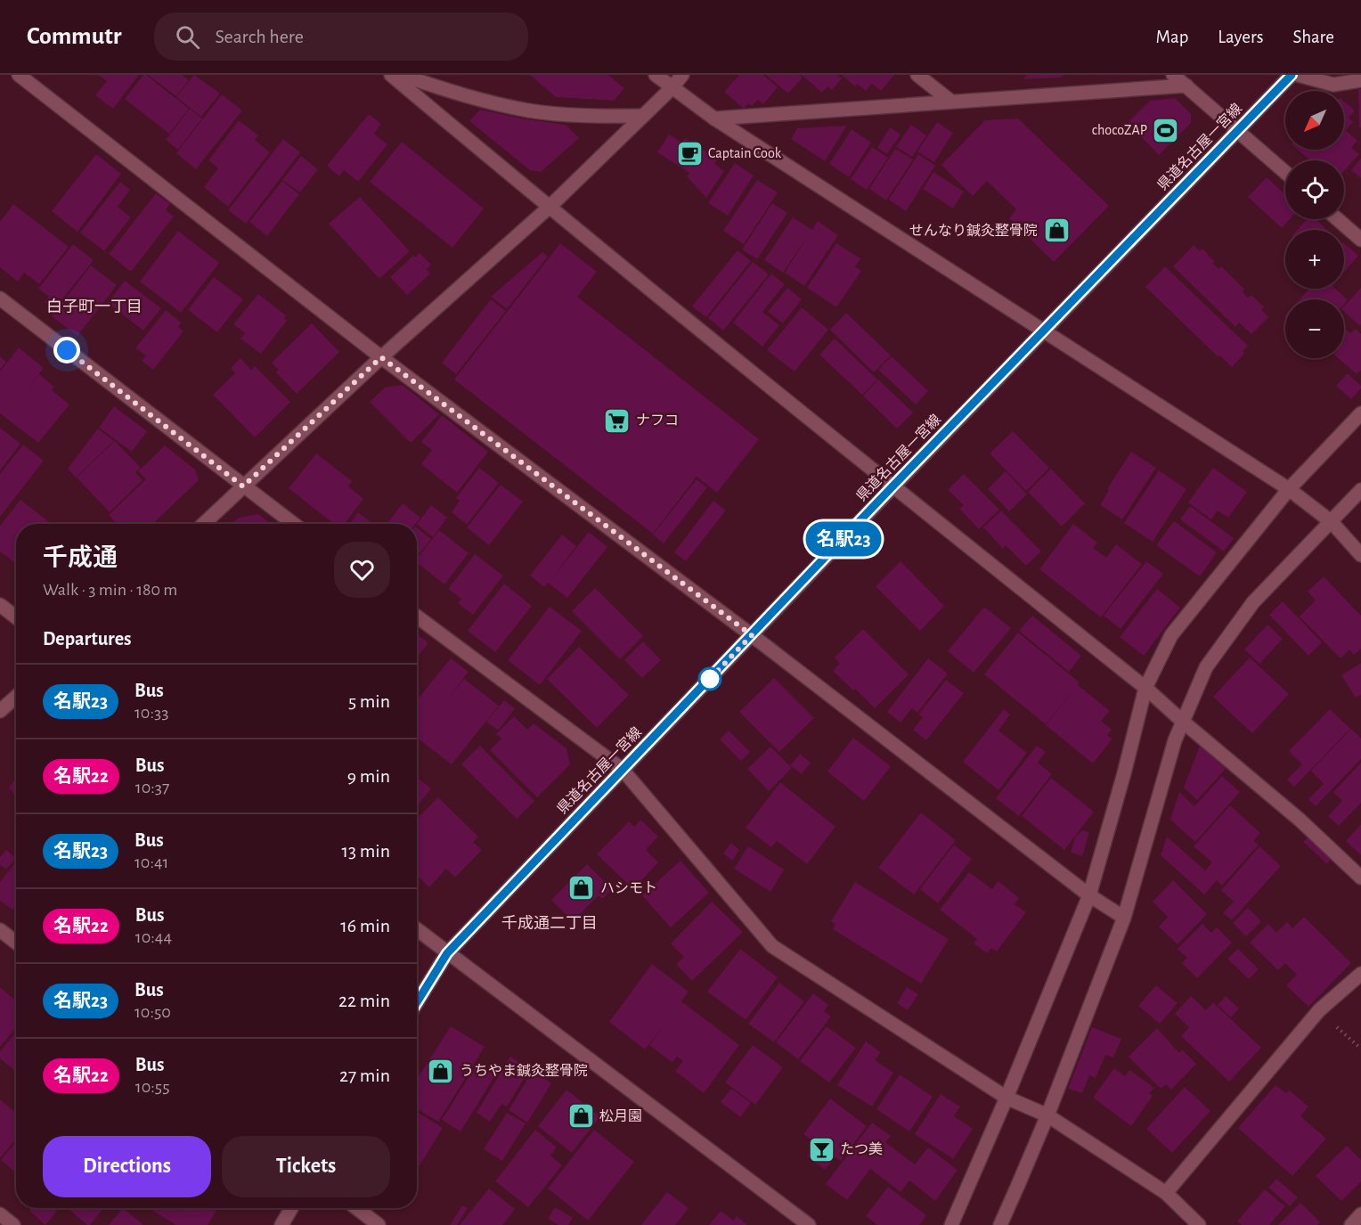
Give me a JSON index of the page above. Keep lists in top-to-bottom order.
{
  "streets": {
    "street": ["県道名古屋一宮線"]
  },
  "districts": ["白子町一丁目", "千成通二丁目"],
  "places": {
    "sports": ["chocoZAP"],
    "cafe": ["Captain Cook"],
    "shop": [
      "せんなり鍼灸整骨院",
      "ハシモト",
      "うちやま鍼灸整骨院",
      "松月園"
    ],
    "supermarket": ["ナフコ"],
    "bar": ["たつ美"]
  },
  "lines": ["bus line 名駅23"],
  "north": "bottom left",
  "page": {
    "header": "Commutr",
    "search": "Search here",
    "nav": ["Map", "Layers", "Share"],
    "on_map": "名駅23",
    "map_buttons": ["+", "−"],
    "heading": [
      ["千成通", "Walk · 3 min · 180 m"],
      "Departures"
    ],
    "list": [
      {
        "mark": "名駅23",
        "name": "Bus",
        "note": "10:33",
        "value": "5 min"
      },
      {
        "mark": "名駅22",
        "name": "Bus",
        "note": "10:37",
        "value": "9 min"
      },
      {
        "mark": "名駅23",
        "name": "Bus",
        "note": "10:41",
        "value": "13 min"
      },
      {
        "mark": "名駅22",
        "name": "Bus",
        "note": "10:44",
        "value": "16 min"
      },
      {
        "mark": "名駅23",
        "name": "Bus",
        "note": "10:50",
        "value": "22 min"
      },
      {
        "mark": "名駅22",
        "name": "Bus",
        "note": "10:55",
        "value": "27 min"
      }
    ],
    "buttons": ["Directions", "Tickets"]
  }
}
